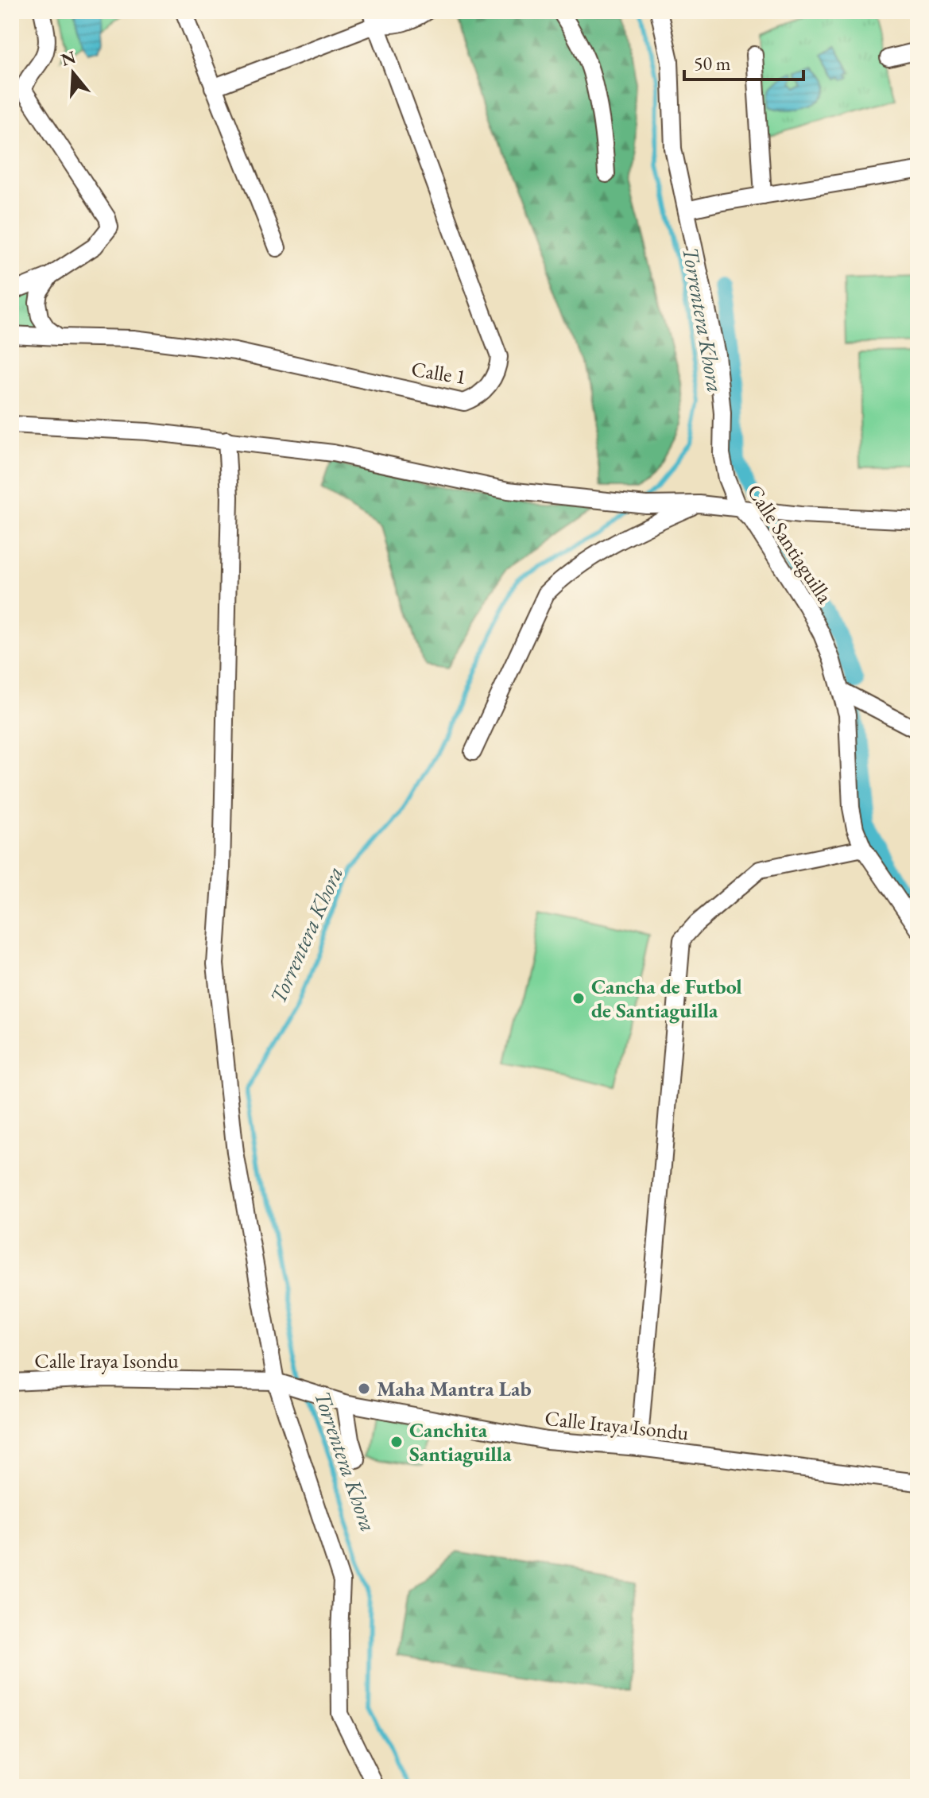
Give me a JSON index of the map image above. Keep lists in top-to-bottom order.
{
  "streets": {
    "street": ["Calle 1", "Calle Santiaguilla", "Calle Iraya Isondu"]
  },
  "water": ["Torrentera Khora"],
  "places": ["Cancha de Futbol de Santiaguilla", "Maha Mantra Lab", "Canchita Santiaguilla"],
  "scale_bar": "50 m",
  "north": "top"
}
